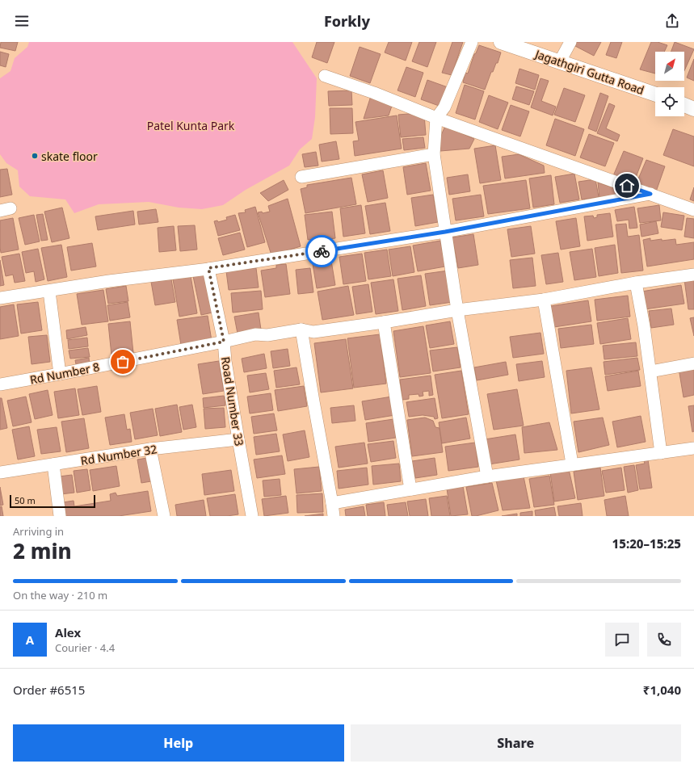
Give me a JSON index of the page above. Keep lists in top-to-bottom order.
{
  "streets": {
    "street": [
      "Jagathgiri Gutta Road",
      "Rd Number 8",
      "Road Number 33",
      "Rd Number 32"
    ]
  },
  "crossings": [
    ["Rd Number 8", "Road Number 33"],
    ["Road Number 33", "Rd Number 32"]
  ],
  "parks": ["Patel Kunta Park"],
  "places": ["skate floor"],
  "scale_bar": "50 m",
  "north": "top right",
  "page": {
    "header": "Forkly",
    "scale": "50 m",
    "heading": ["2 min", "Arriving in", "15:20–15:25"],
    "panel": [
      "Alex",
      "Courier · 4.4",
      "Order #6515",
      "₹1,040"
    ],
    "bar": "On the way · 210 m",
    "round": "A",
    "buttons": ["Help", "Share"]
  }
}
